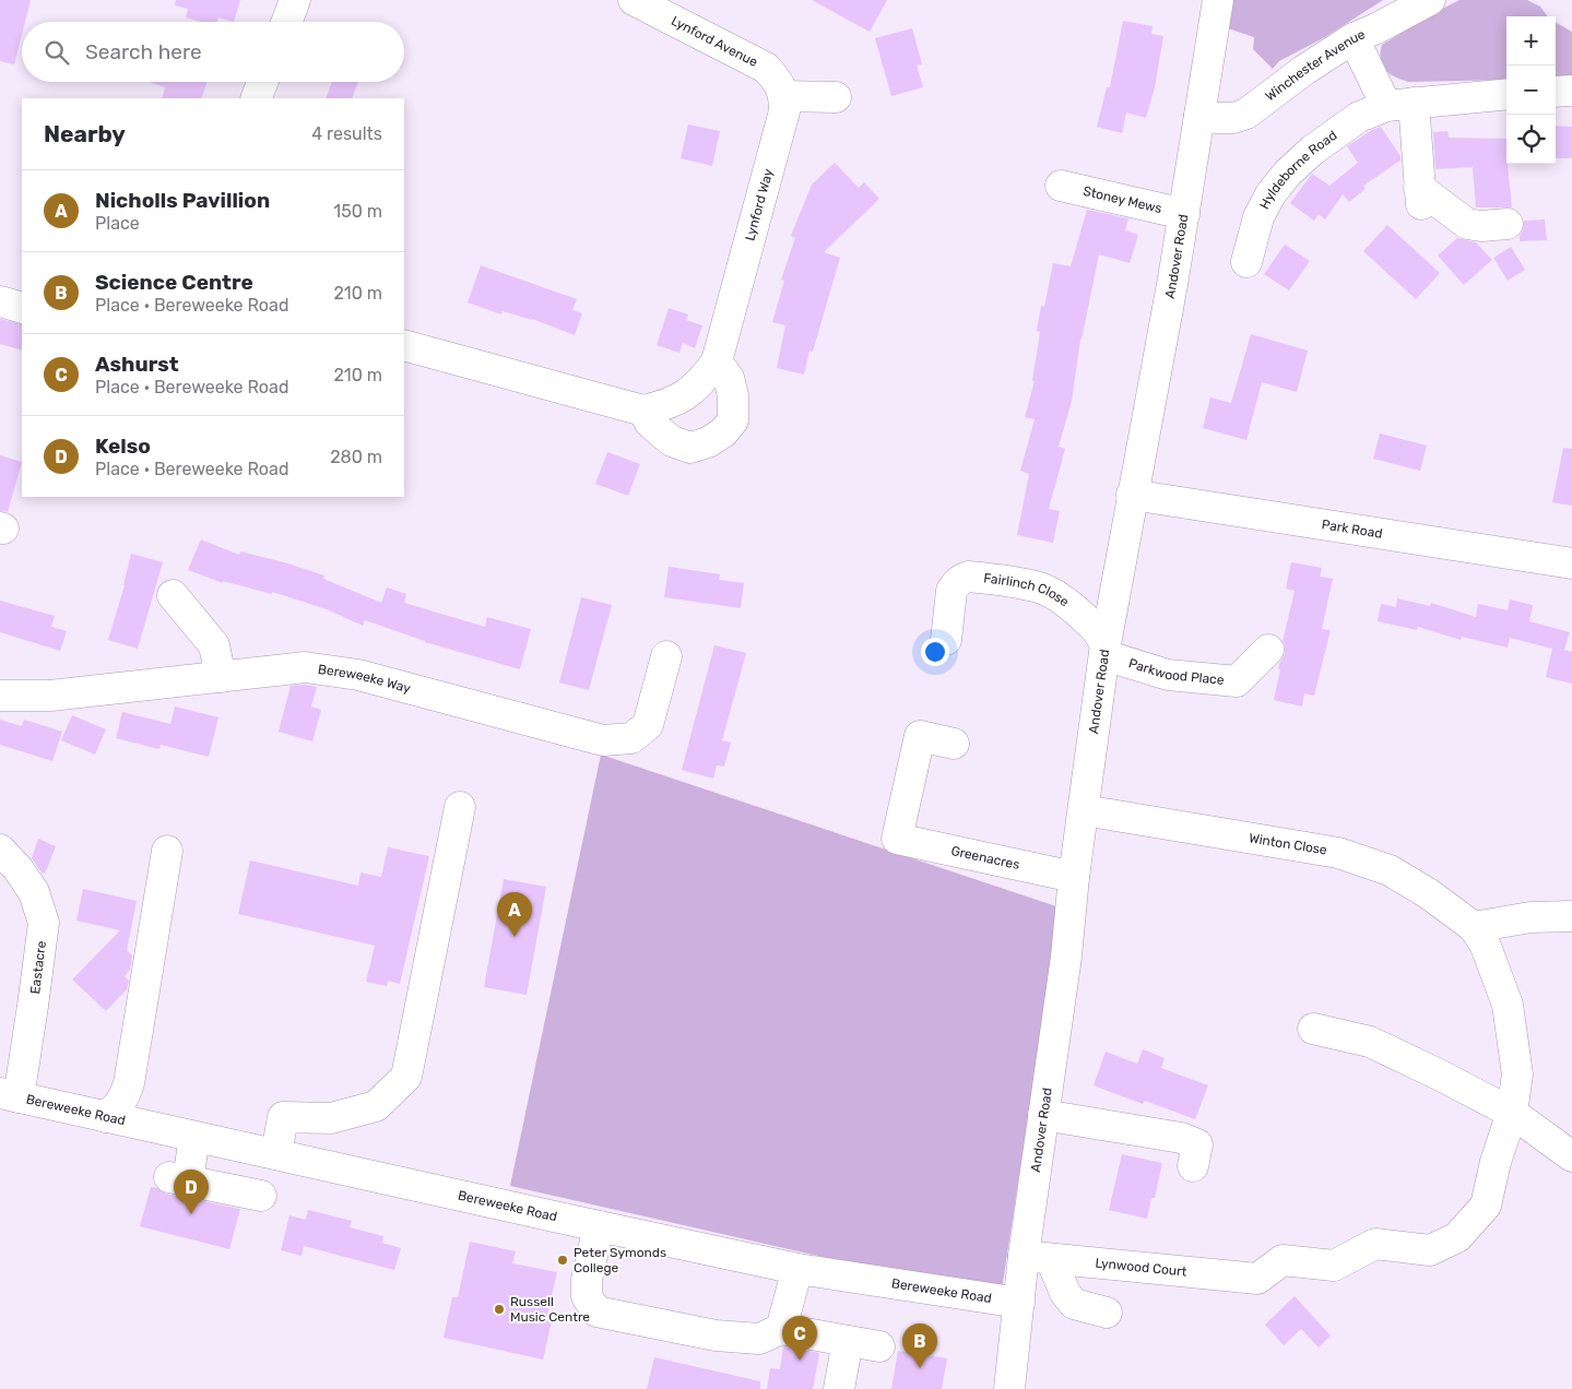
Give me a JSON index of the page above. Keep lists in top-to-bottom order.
{
  "streets": {
    "street": [
      "Lynford Avenue",
      "Winchester Avenue",
      "Hyldeborne Road",
      "Stoney Mews",
      "Lynford Way",
      "Andover Road",
      "Park Road",
      "Fairlinch Close",
      "Parkwood Place",
      "Bereweeke Way",
      "Winton Close",
      "Greenacres",
      "Eastacre",
      "Bereweeke Road",
      "Lynwood Court"
    ]
  },
  "crossings": [
    ["Lynford Avenue", "Lynford Way"],
    ["Winchester Avenue", "Andover Road"],
    ["Stoney Mews", "Andover Road"],
    ["Andover Road", "Park Road"],
    ["Andover Road", "Fairlinch Close"],
    ["Andover Road", "Parkwood Place"],
    ["Andover Road", "Winton Close"],
    ["Andover Road", "Greenacres"],
    ["Andover Road", "Bereweeke Road"],
    ["Andover Road", "Lynwood Court"],
    ["Fairlinch Close", "Parkwood Place"],
    ["Winton Close", "Lynwood Court"],
    ["Eastacre", "Bereweeke Road"]
  ],
  "places": ["Peter Symonds College", "Russell Music Centre"],
  "page": {
    "map_buttons": ["+", "−"],
    "search": "Search here",
    "heading": ["Nearby", "4 results"],
    "list": [
      {
        "mark": "A",
        "name": "Nicholls Pavillion",
        "note": "Place",
        "value": "150 m"
      },
      {
        "mark": "B",
        "name": "Science Centre",
        "note": "Place · Bereweeke Road",
        "value": "210 m"
      },
      {
        "mark": "C",
        "name": "Ashurst",
        "note": "Place · Bereweeke Road",
        "value": "210 m"
      },
      {
        "mark": "D",
        "name": "Kelso",
        "note": "Place · Bereweeke Road",
        "value": "280 m"
      }
    ],
    "pins": [
      "A",
      "D",
      "C",
      "B"
    ]
  }
}
